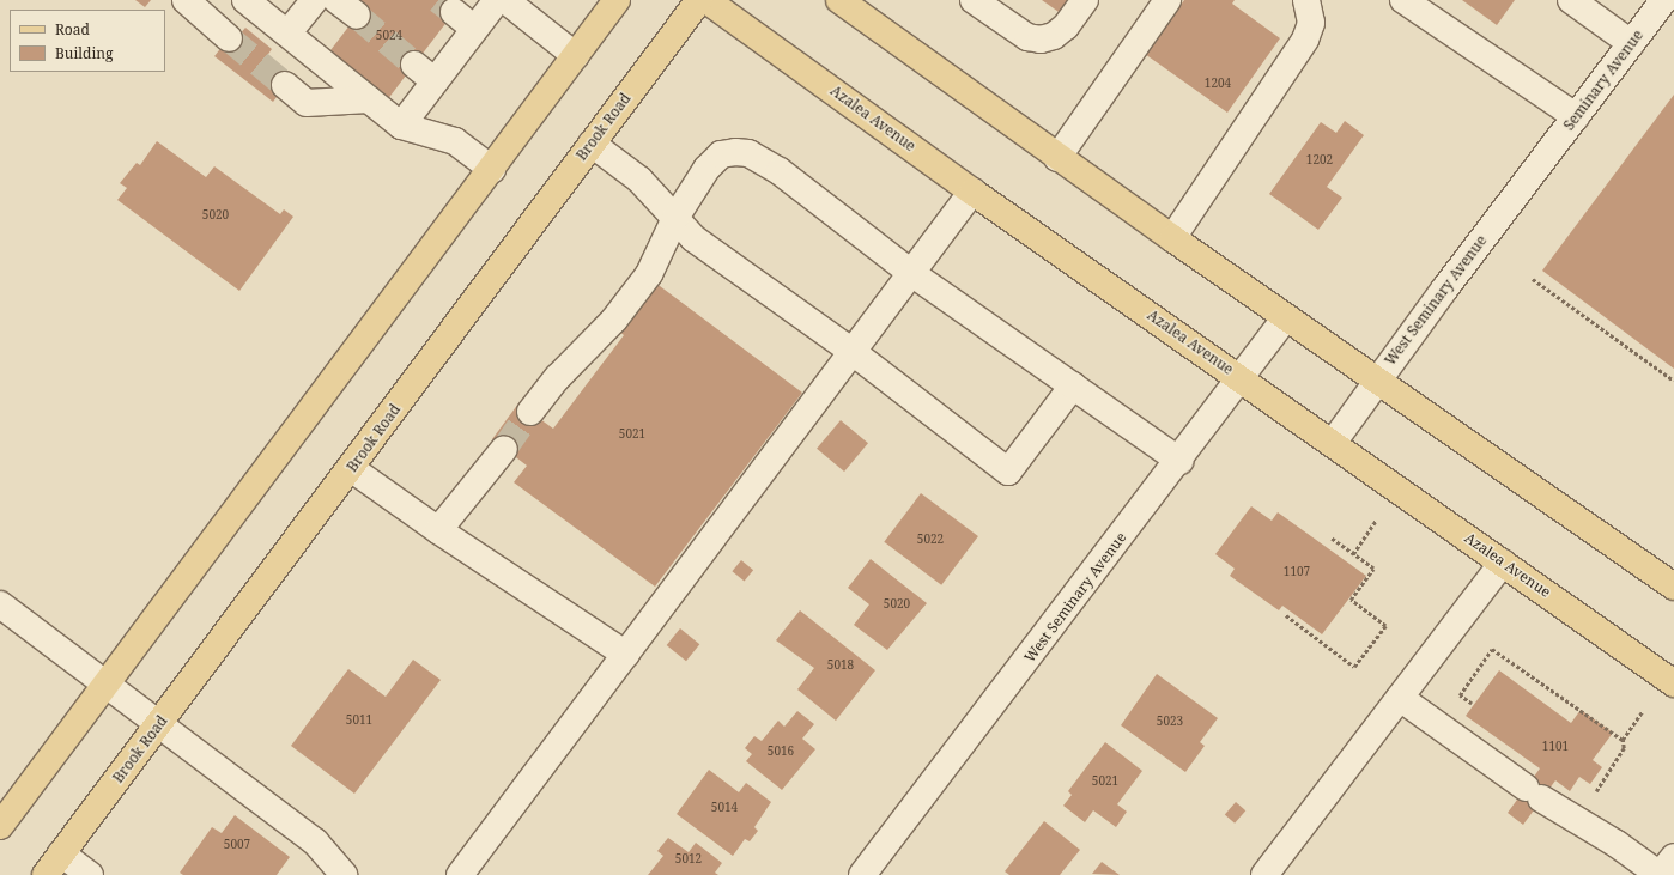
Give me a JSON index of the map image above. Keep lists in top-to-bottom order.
{
  "streets": {
    "main road": ["Azalea Avenue", "Brook Road"],
    "street": ["Seminary Avenue", "West Seminary Avenue"]
  },
  "crossings": [
    ["Seminary Avenue", "West Seminary Avenue"],
    ["Azalea Avenue", "West Seminary Avenue"]
  ],
  "house_numbers": [
    "5024",
    "1204",
    "1202",
    "5020",
    "5021",
    "5022",
    "1107",
    "5020",
    "5018",
    "5011",
    "5023",
    "1101",
    "5016",
    "5021",
    "5014",
    "5007",
    "5012"
  ],
  "legend": ["Road", "Building"]
}
